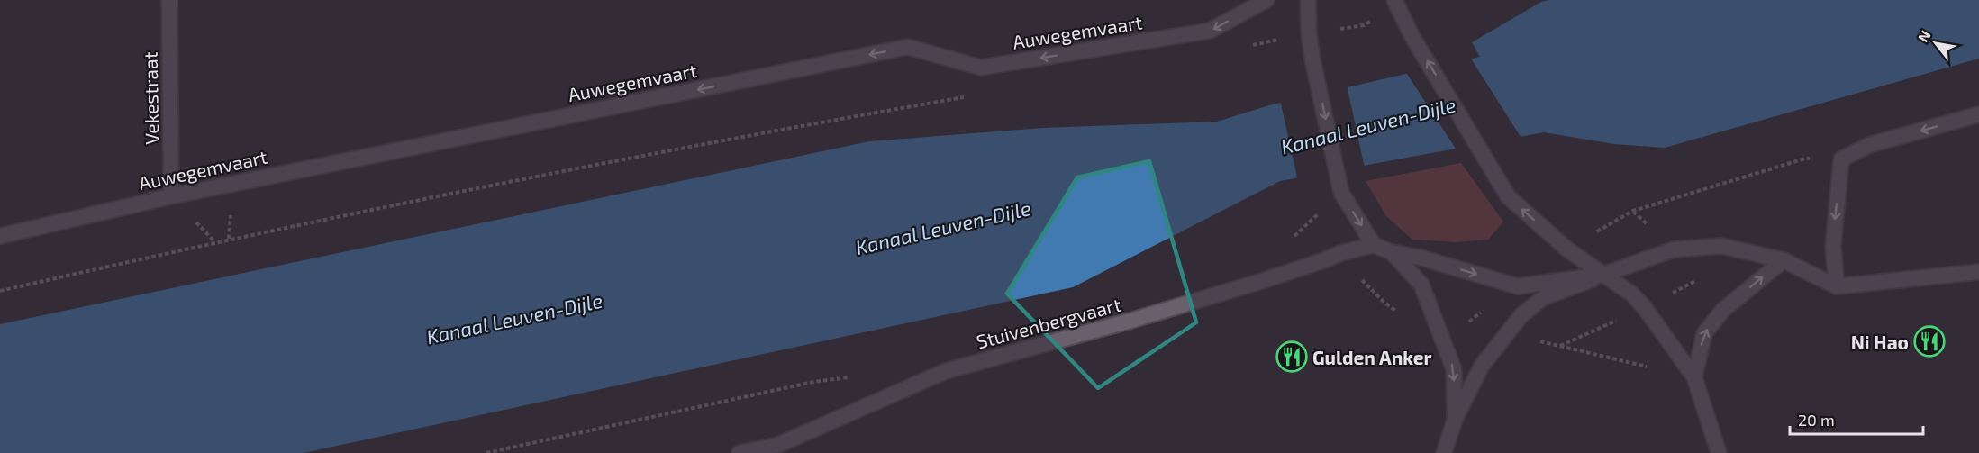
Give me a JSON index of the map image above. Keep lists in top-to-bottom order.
{
  "streets": {
    "street": ["Auwegemvaart", "Vekestraat", "Stuivenbergvaart"]
  },
  "crossings": [
    ["Auwegemvaart", "Vekestraat"]
  ],
  "one_way": ["Auwegemvaart"],
  "water": ["Kanaal Leuven-Dijle"],
  "places": {
    "restaurant": ["Ni Hao", "Gulden Anker"]
  },
  "scale_bar": "20 m",
  "north": "top left"
}
